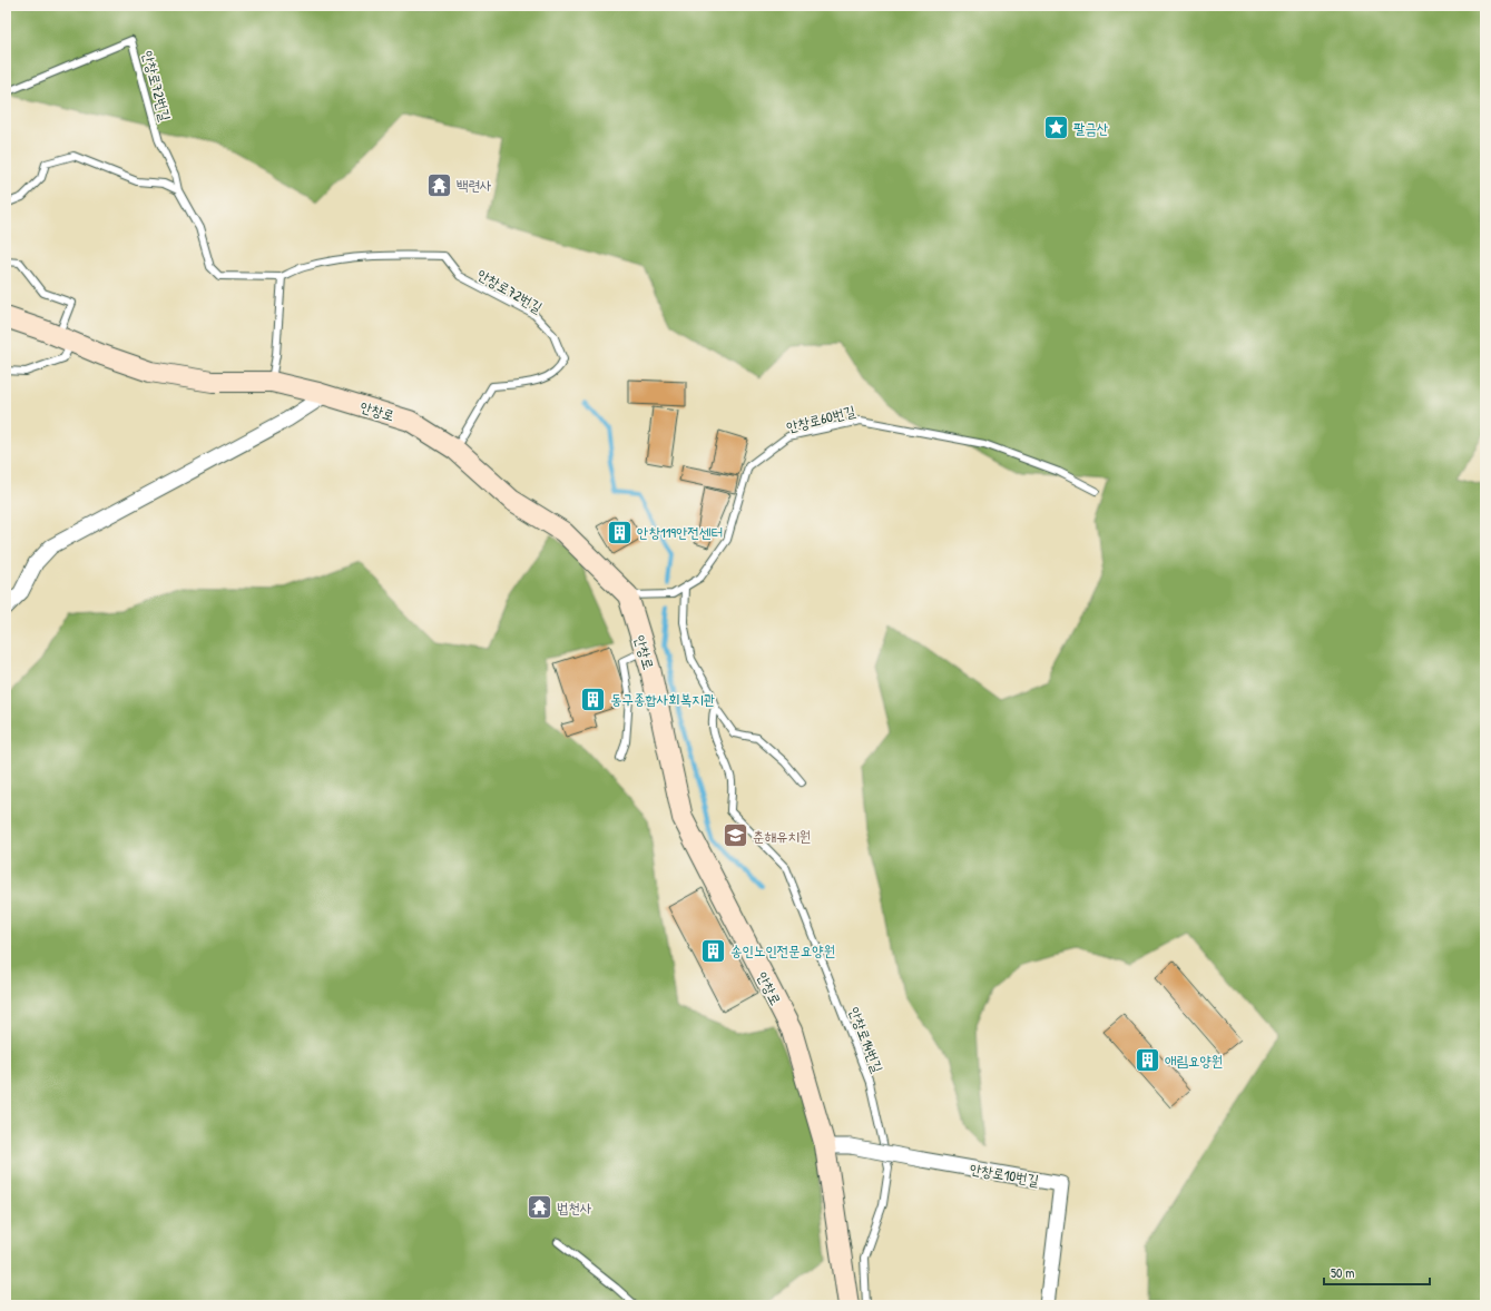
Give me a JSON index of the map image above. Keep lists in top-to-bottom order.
{
  "streets": {
    "street": ["안창로", "안창로10번길"],
    "lane": ["안창로72번길", "안창로60번길", "안창로14번길"]
  },
  "crossings": [
    ["안창로72번길", "안창로"],
    ["안창로", "안창로60번길"],
    ["안창로", "안창로10번길"]
  ],
  "places": {
    "place": ["팔금산"],
    "temple": ["백련사", "법천사"],
    "building": [
      "안창119안전센터",
      "동구종합사회복지관",
      "송인노인전문요양원",
      "애림요양원"
    ],
    "school or university": ["춘해유치원"]
  },
  "scale_bar": "50 m"
}
